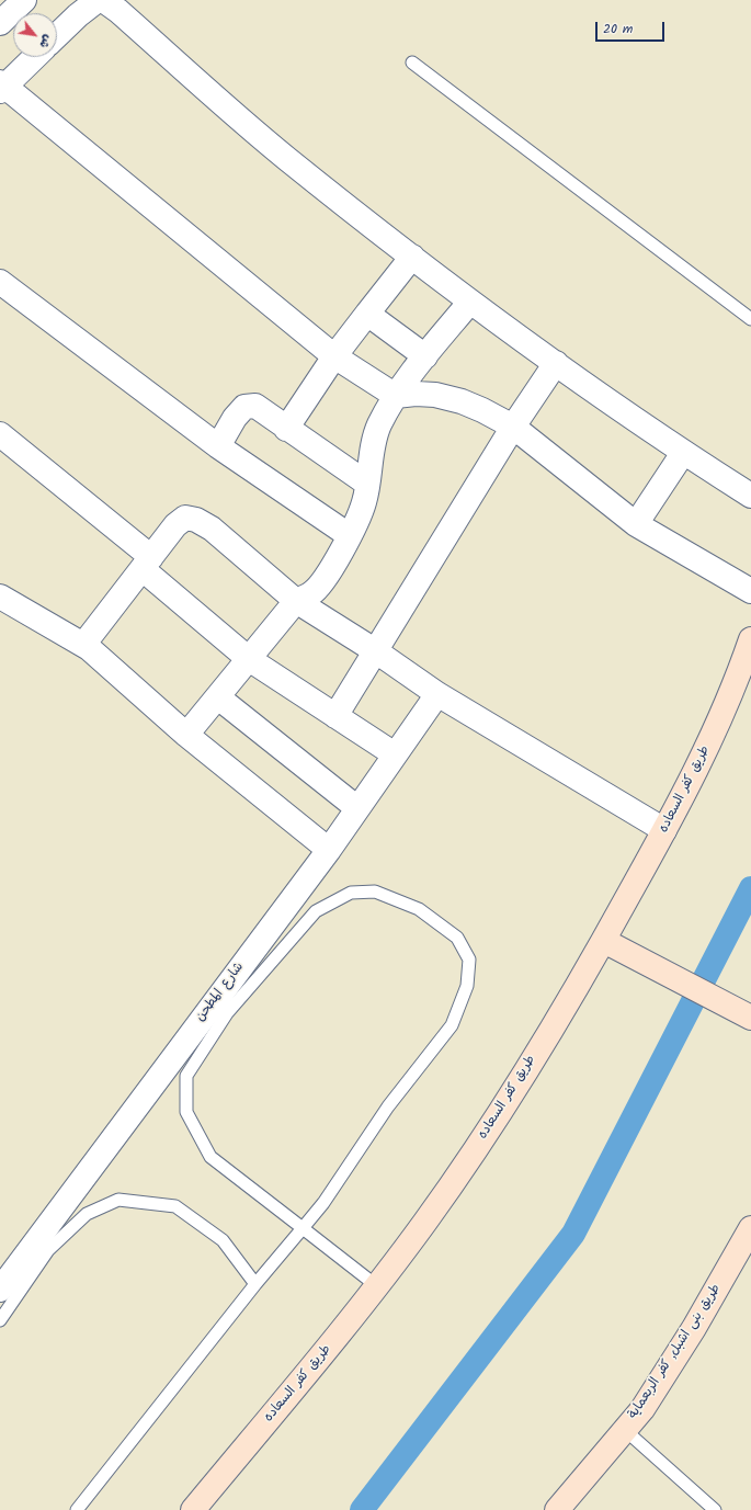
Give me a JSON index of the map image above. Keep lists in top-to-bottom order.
{
  "streets": {
    "street": ["طريق كفر السعاده", "شارع المطحن", "طريق بنى اشبل, كفر الربعماية"]
  },
  "scale_bar": "20 m",
  "north": "bottom right"
}
